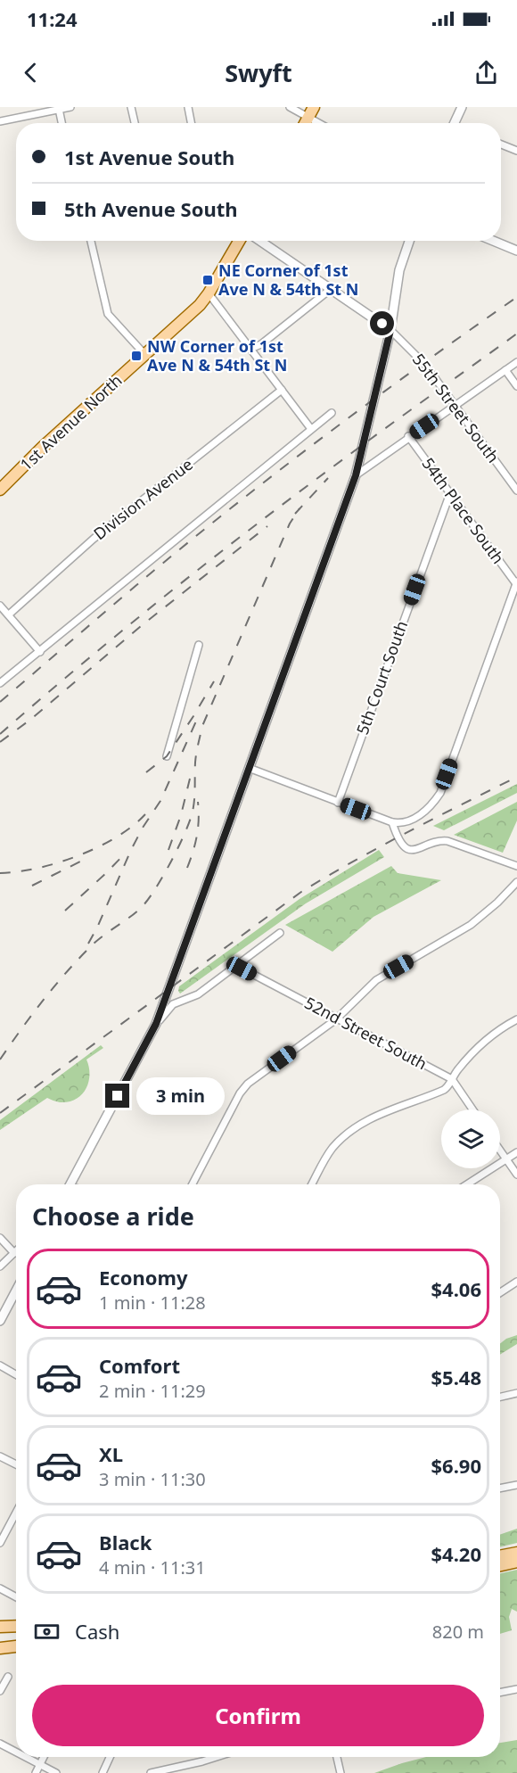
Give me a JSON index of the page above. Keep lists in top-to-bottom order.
{
  "streets": {
    "main road": ["1st Avenue North"],
    "street": [
      "55th Street South",
      "Division Avenue",
      "54th Place South",
      "5th Court South",
      "52nd Street South"
    ]
  },
  "crossings": [
    ["54th Place South", "5th Court South"]
  ],
  "places": {
    "transit": ["NE Corner of 1st Ave N & 54th St N", "NW Corner of 1st Ave N & 54th St N"]
  },
  "page": {
    "status": "11:24",
    "header": "Swyft",
    "banner": ["1st Avenue South", "5th Avenue South"],
    "bubble": "3 min",
    "heading": "Choose a ride",
    "list": [
      {
        "name": "Economy",
        "note": "1 min · 11:28",
        "value": "$4.06"
      },
      {
        "name": "Comfort",
        "note": "2 min · 11:29",
        "value": "$5.48"
      },
      {
        "name": "XL",
        "note": "3 min · 11:30",
        "value": "$6.90"
      },
      {
        "name": "Black",
        "note": "4 min · 11:31",
        "value": "$4.20"
      }
    ],
    "pay": ["Cash", "820 m"],
    "buttons": "Confirm"
  }
}
